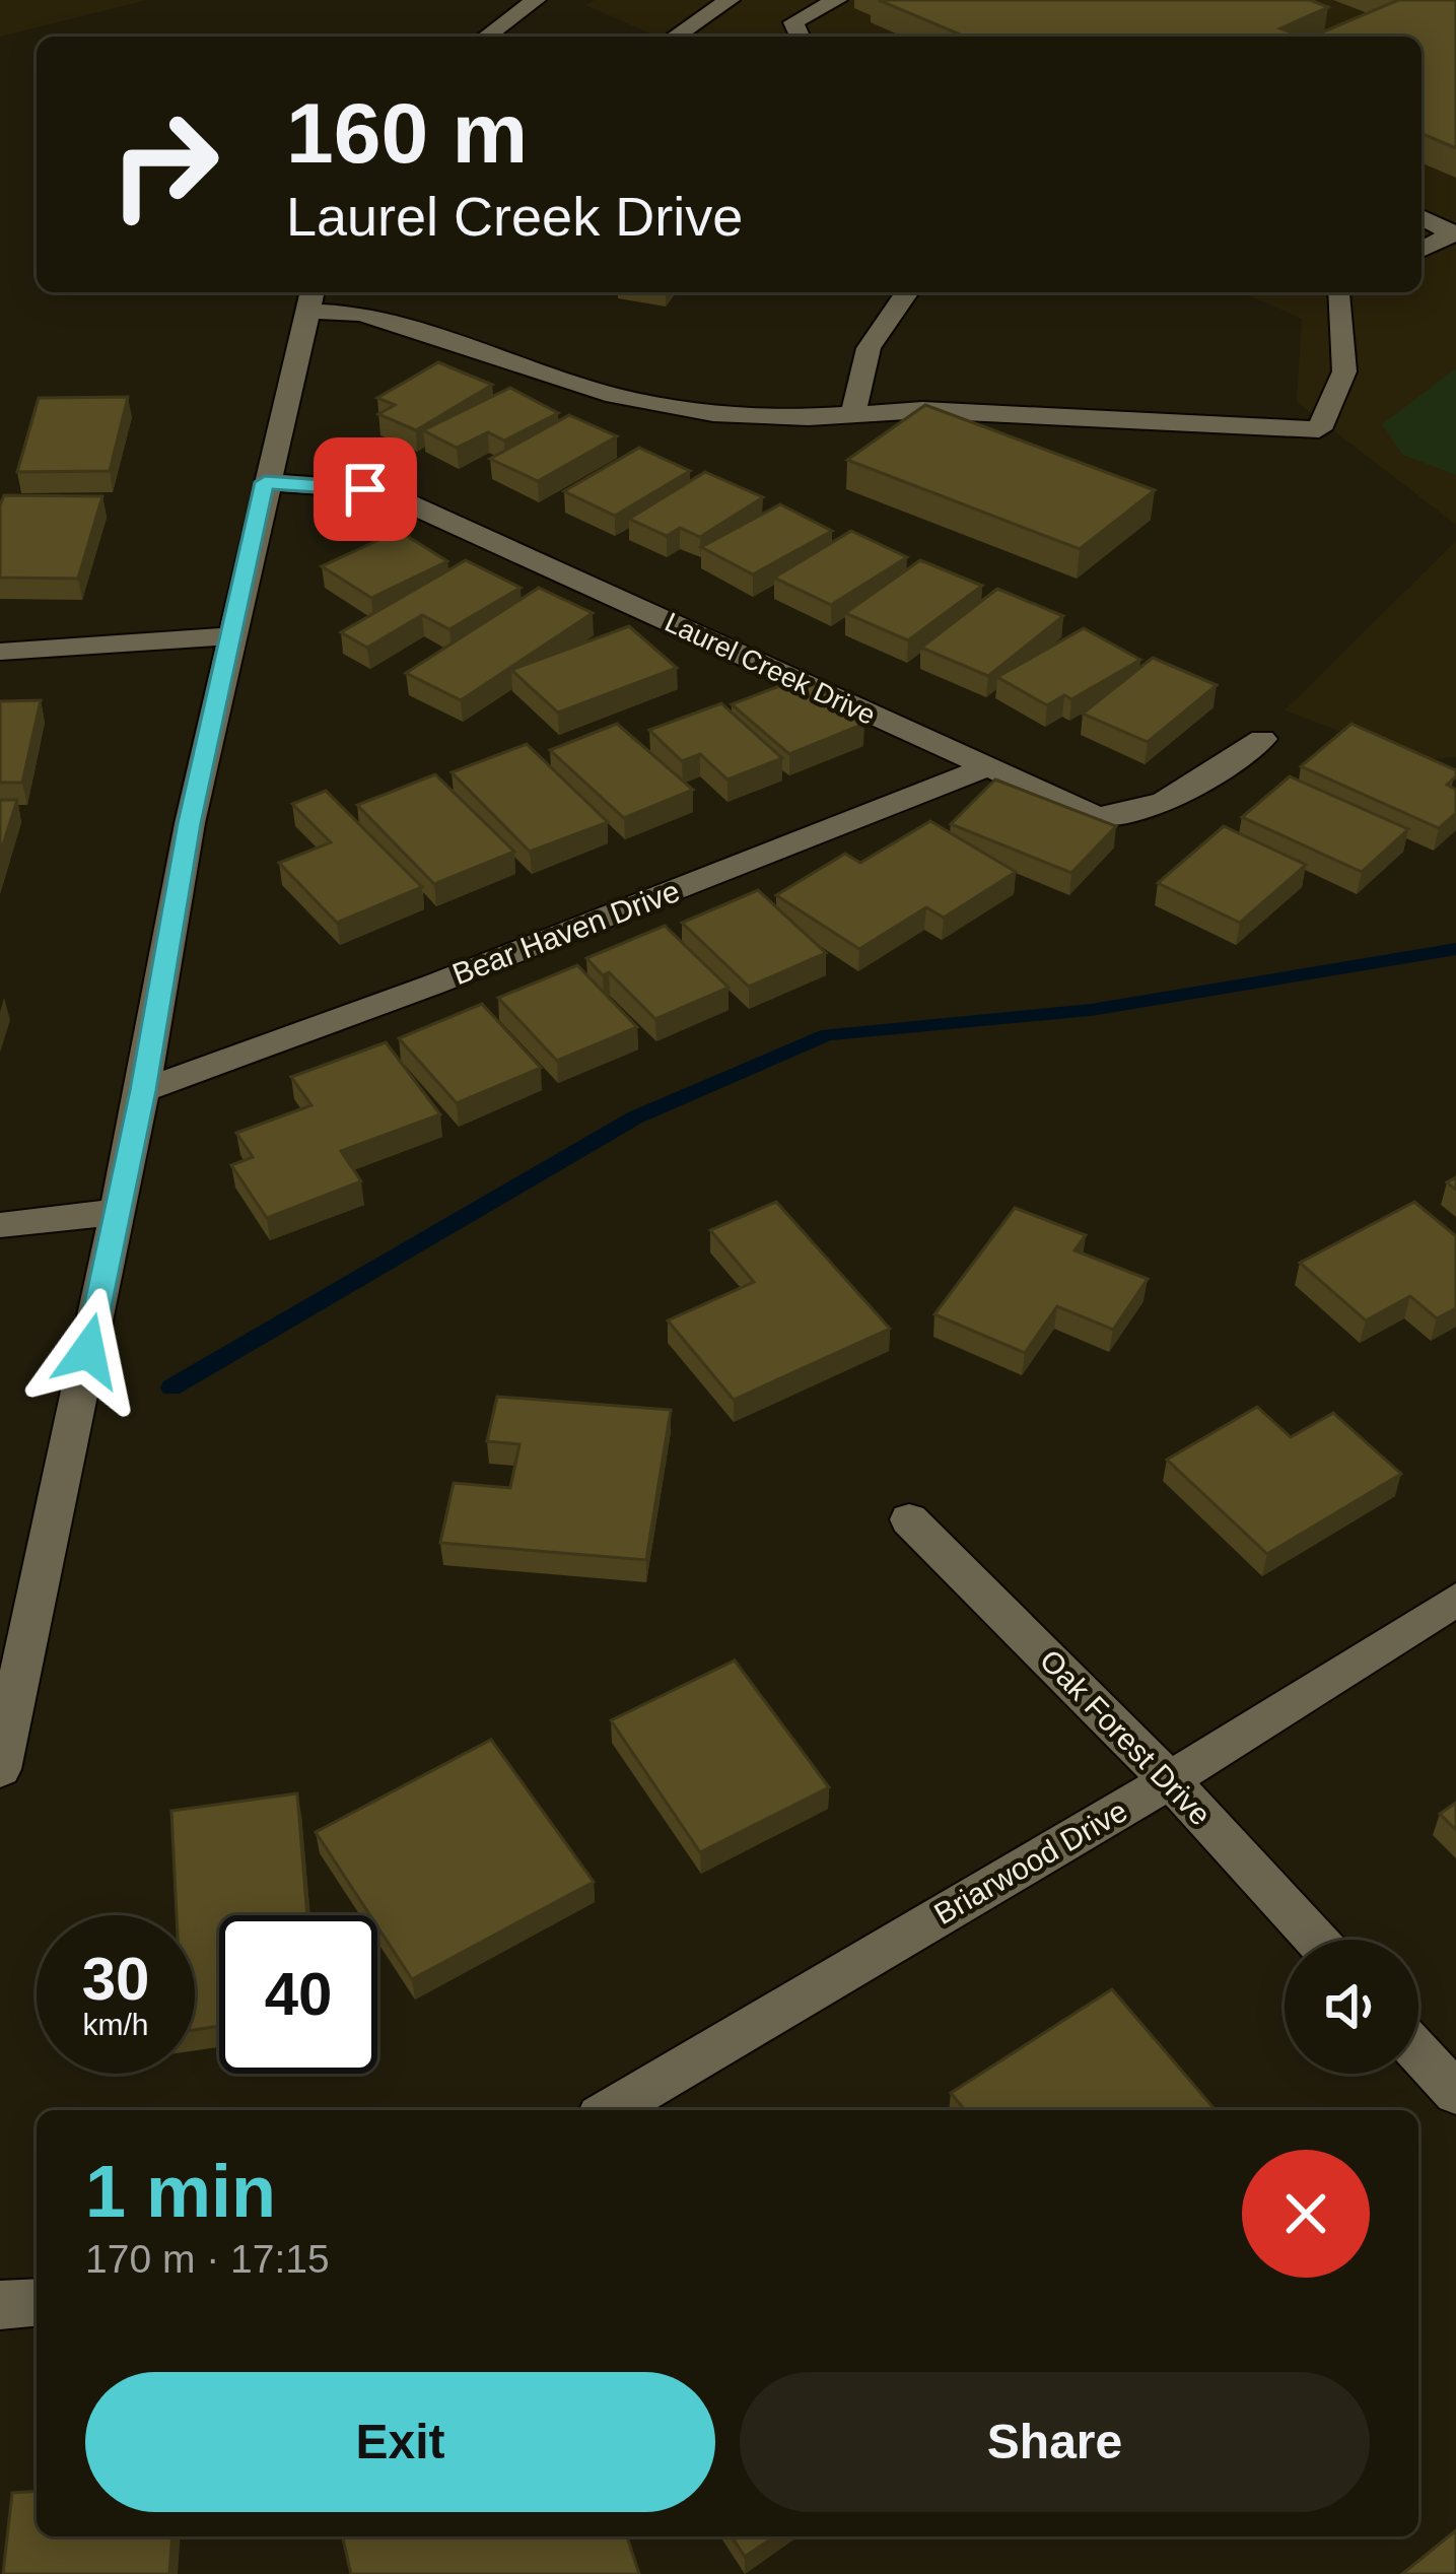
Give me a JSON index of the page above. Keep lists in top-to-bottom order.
{
  "streets": {
    "street": [
      "Laurel Creek Drive",
      "Bear Haven Drive",
      "Oak Forest Drive",
      "Briarwood Drive"
    ]
  },
  "crossings": [
    ["Laurel Creek Drive", "Bear Haven Drive"],
    ["Oak Forest Drive", "Briarwood Drive"]
  ],
  "page": {
    "turn": ["160 m", "Laurel Creek Drive"],
    "speed": "30 km/h",
    "limit": "40",
    "heading": ["1 min", "170 m · 17:15"],
    "buttons": ["Exit", "Share"]
  }
}
